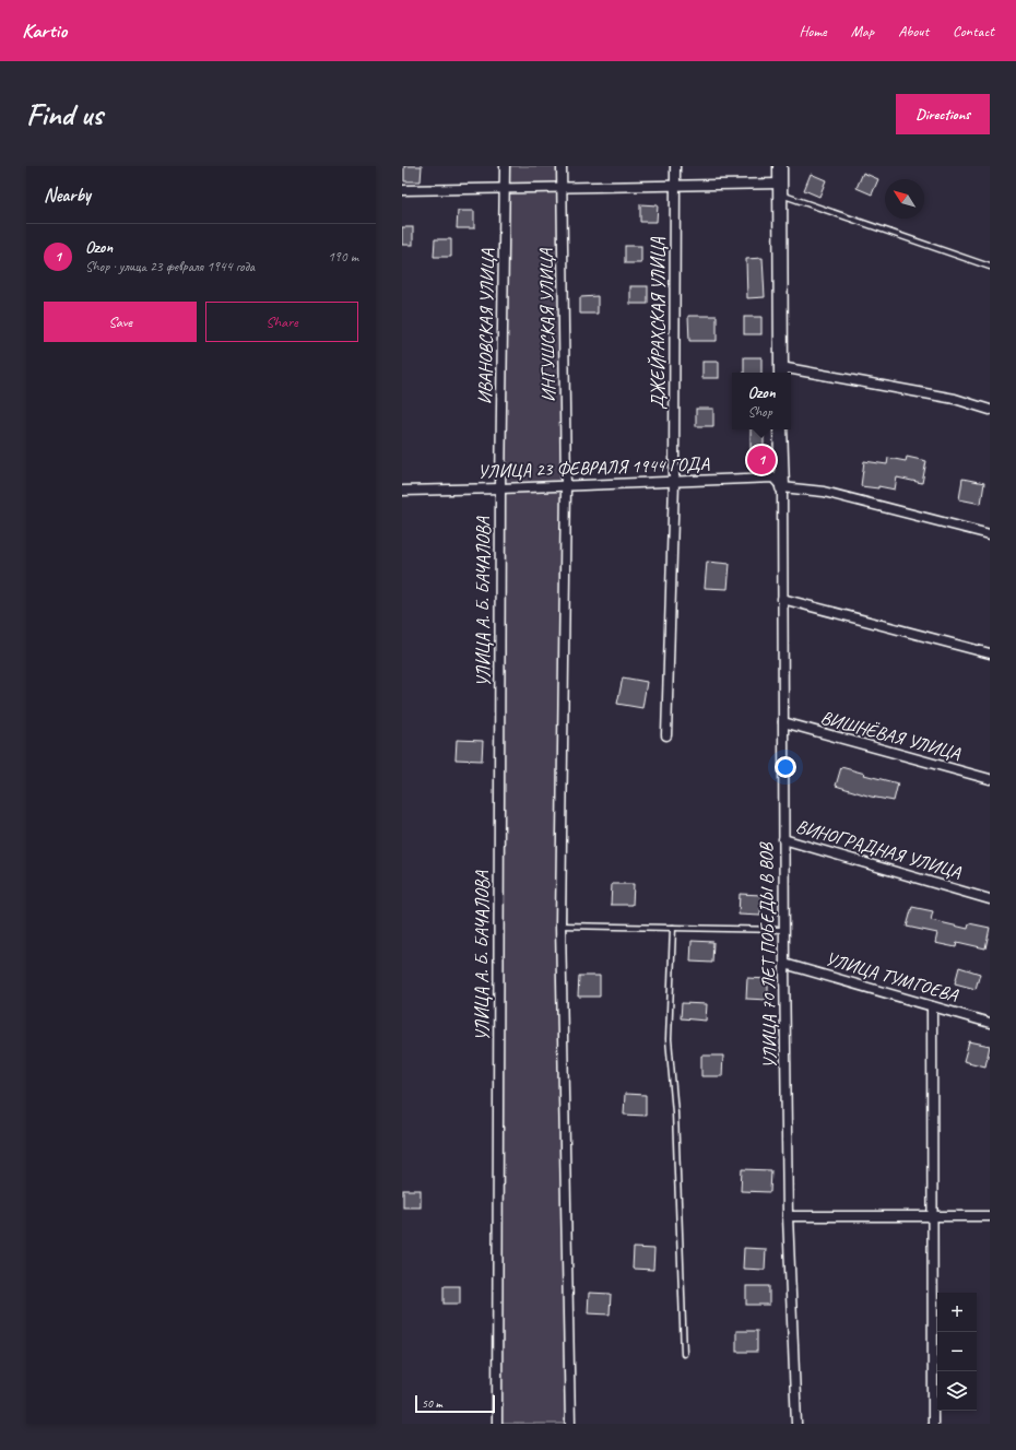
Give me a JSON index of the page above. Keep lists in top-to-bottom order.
{
  "streets": {
    "street": [
      "ДЖЕЙРАХСКАЯ УЛИЦА",
      "ИНГУШСКАЯ УЛИЦА",
      "ИВАНОВСКАЯ УЛИЦА",
      "УЛИЦА 23 ФЕВРАЛЯ 1944 ГОДА",
      "УЛИЦА А. Б. БАЧАЛОВА",
      "ВИШНЁВАЯ УЛИЦА",
      "ВИНОГРАДНАЯ УЛИЦА",
      "УЛИЦА 70 ЛЕТ ПОБЕДЫ В ВОВ",
      "УЛИЦА ТУМГОЕВА"
    ]
  },
  "crossings": [
    ["ДЖЕЙРАХСКАЯ УЛИЦА", "УЛИЦА 23 ФЕВРАЛЯ 1944 ГОДА"],
    ["ИНГУШСКАЯ УЛИЦА", "УЛИЦА 23 ФЕВРАЛЯ 1944 ГОДА"],
    ["ИВАНОВСКАЯ УЛИЦА", "УЛИЦА 23 ФЕВРАЛЯ 1944 ГОДА"],
    ["ИВАНОВСКАЯ УЛИЦА", "УЛИЦА А. Б. БАЧАЛОВА"],
    ["УЛИЦА 23 ФЕВРАЛЯ 1944 ГОДА", "УЛИЦА А. Б. БАЧАЛОВА"],
    ["УЛИЦА 23 ФЕВРАЛЯ 1944 ГОДА", "УЛИЦА 70 ЛЕТ ПОБЕДЫ В ВОВ"],
    ["ВИШНЁВАЯ УЛИЦА", "УЛИЦА 70 ЛЕТ ПОБЕДЫ В ВОВ"],
    ["ВИНОГРАДНАЯ УЛИЦА", "УЛИЦА 70 ЛЕТ ПОБЕДЫ В ВОВ"],
    ["УЛИЦА 70 ЛЕТ ПОБЕДЫ В ВОВ", "УЛИЦА ТУМГОЕВА"]
  ],
  "scale_bar": "50 m",
  "north": "top left",
  "page": {
    "header": "Kartio",
    "nav": [
      "Home",
      "Map",
      "About",
      "Contact"
    ],
    "buttons": [
      "Directions",
      ["Save", "Share"]
    ],
    "title": "Find us",
    "heading": "Nearby",
    "list": [
      {
        "mark": "1",
        "name": "Ozon",
        "note": "Shop · улица 23 февраля 1944 года",
        "value": "190 m"
      }
    ],
    "popup": ["Ozon", "Shop"],
    "pins": "1",
    "map_buttons": ["+", "−"],
    "scale": "50 m"
  }
}
